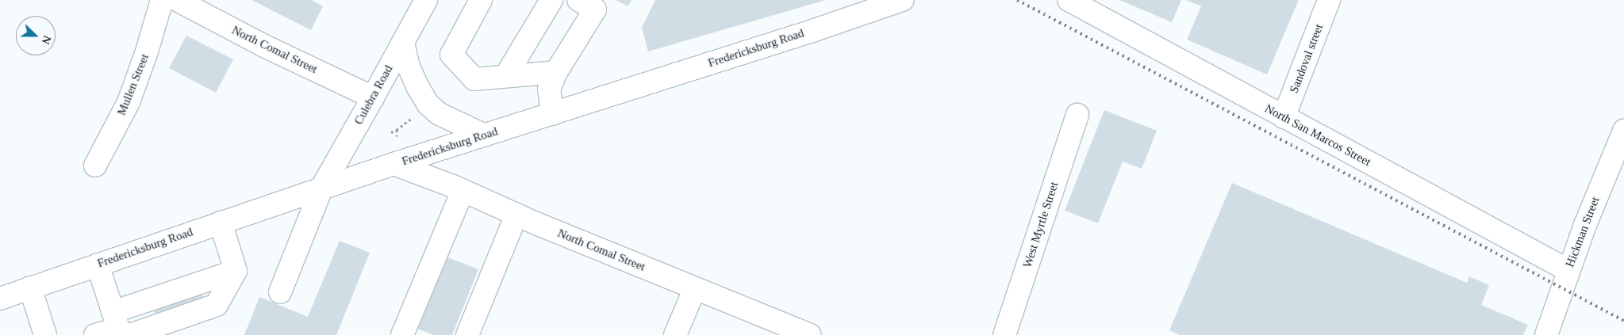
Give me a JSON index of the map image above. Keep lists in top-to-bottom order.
{
  "streets": {
    "street": [
      "Fredericksburg Road",
      "North Comal Street",
      "Sandoval street",
      "Mullen Street",
      "Culebra Road",
      "North San Marcos Street",
      "West Myrtle Street",
      "Hickman Street"
    ]
  },
  "crossings": [
    ["Fredericksburg Road", "North Comal Street"],
    ["Fredericksburg Road", "Culebra Road"],
    ["North Comal Street", "Culebra Road"],
    ["Sandoval street", "North San Marcos Street"],
    ["North San Marcos Street", "Hickman Street"]
  ],
  "north": "right"
}
